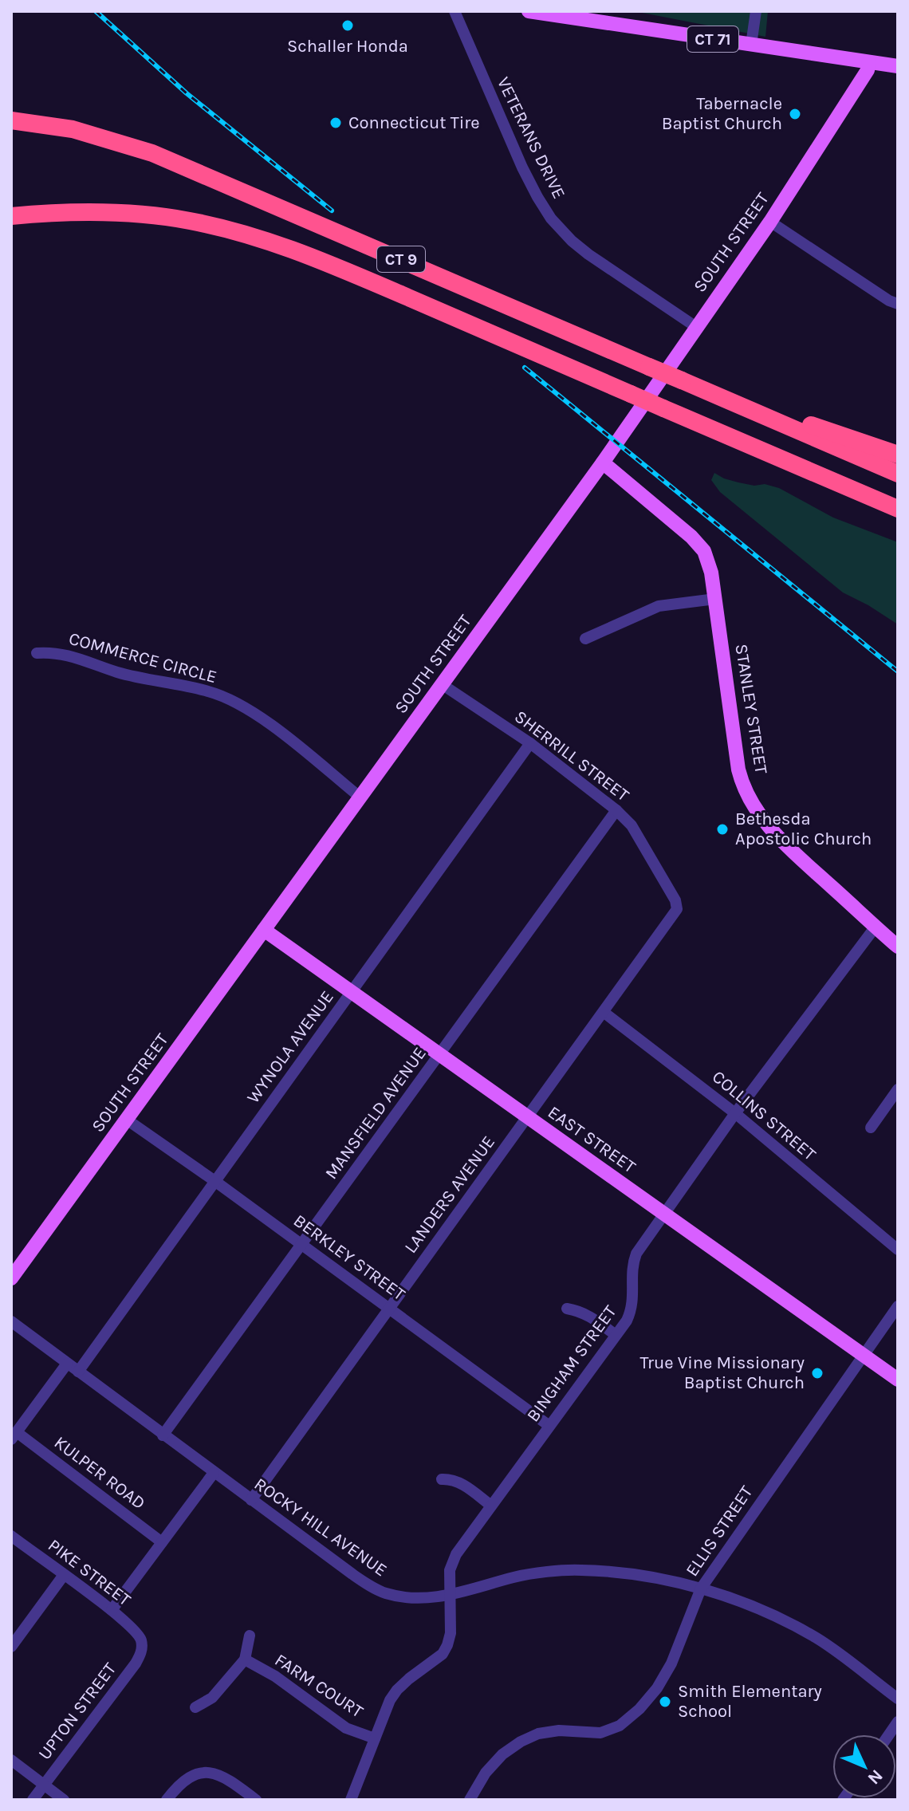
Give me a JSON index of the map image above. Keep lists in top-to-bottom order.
{
  "streets": {
    "highway": ["CT 9"],
    "main road": [
      "CT 71",
      "SOUTH STREET",
      "STANLEY STREET",
      "EAST STREET"
    ],
    "street": [
      "VETERANS DRIVE",
      "COMMERCE CIRCLE",
      "SHERRILL STREET",
      "WYNOLA AVENUE",
      "MANSFIELD AVENUE",
      "COLLINS STREET",
      "LANDERS AVENUE",
      "BERKLEY STREET",
      "BINGHAM STREET",
      "KULPER ROAD",
      "ROCKY HILL AVENUE",
      "ELLIS STREET",
      "PIKE STREET",
      "FARM COURT",
      "UPTON STREET"
    ]
  },
  "crossings": [
    ["CT 71", "SOUTH STREET"],
    ["VETERANS DRIVE", "SOUTH STREET"],
    ["SOUTH STREET", "COMMERCE CIRCLE"],
    ["SOUTH STREET", "STANLEY STREET"],
    ["SOUTH STREET", "SHERRILL STREET"],
    ["SOUTH STREET", "EAST STREET"],
    ["SOUTH STREET", "BERKLEY STREET"],
    ["STANLEY STREET", "BINGHAM STREET"],
    ["SHERRILL STREET", "WYNOLA AVENUE"],
    ["SHERRILL STREET", "MANSFIELD AVENUE"],
    ["SHERRILL STREET", "LANDERS AVENUE"],
    ["WYNOLA AVENUE", "EAST STREET"],
    ["WYNOLA AVENUE", "BERKLEY STREET"],
    ["WYNOLA AVENUE", "ROCKY HILL AVENUE"],
    ["MANSFIELD AVENUE", "EAST STREET"],
    ["MANSFIELD AVENUE", "BERKLEY STREET"],
    ["MANSFIELD AVENUE", "ROCKY HILL AVENUE"],
    ["COLLINS STREET", "LANDERS AVENUE"],
    ["COLLINS STREET", "BINGHAM STREET"],
    ["EAST STREET", "LANDERS AVENUE"],
    ["EAST STREET", "BINGHAM STREET"],
    ["EAST STREET", "ELLIS STREET"],
    ["LANDERS AVENUE", "BERKLEY STREET"],
    ["LANDERS AVENUE", "ROCKY HILL AVENUE"],
    ["BERKLEY STREET", "BINGHAM STREET"],
    ["BINGHAM STREET", "ROCKY HILL AVENUE"],
    ["BINGHAM STREET", "FARM COURT"],
    ["ROCKY HILL AVENUE", "ELLIS STREET"],
    ["PIKE STREET", "UPTON STREET"]
  ],
  "places": [
    "Schaller Honda",
    "Tabernacle Baptist Church",
    "Connecticut Tire",
    "Bethesda Apostolic Church",
    "True Vine Missionary Baptist Church",
    "Smith Elementary School"
  ],
  "north": "bottom right"
}
